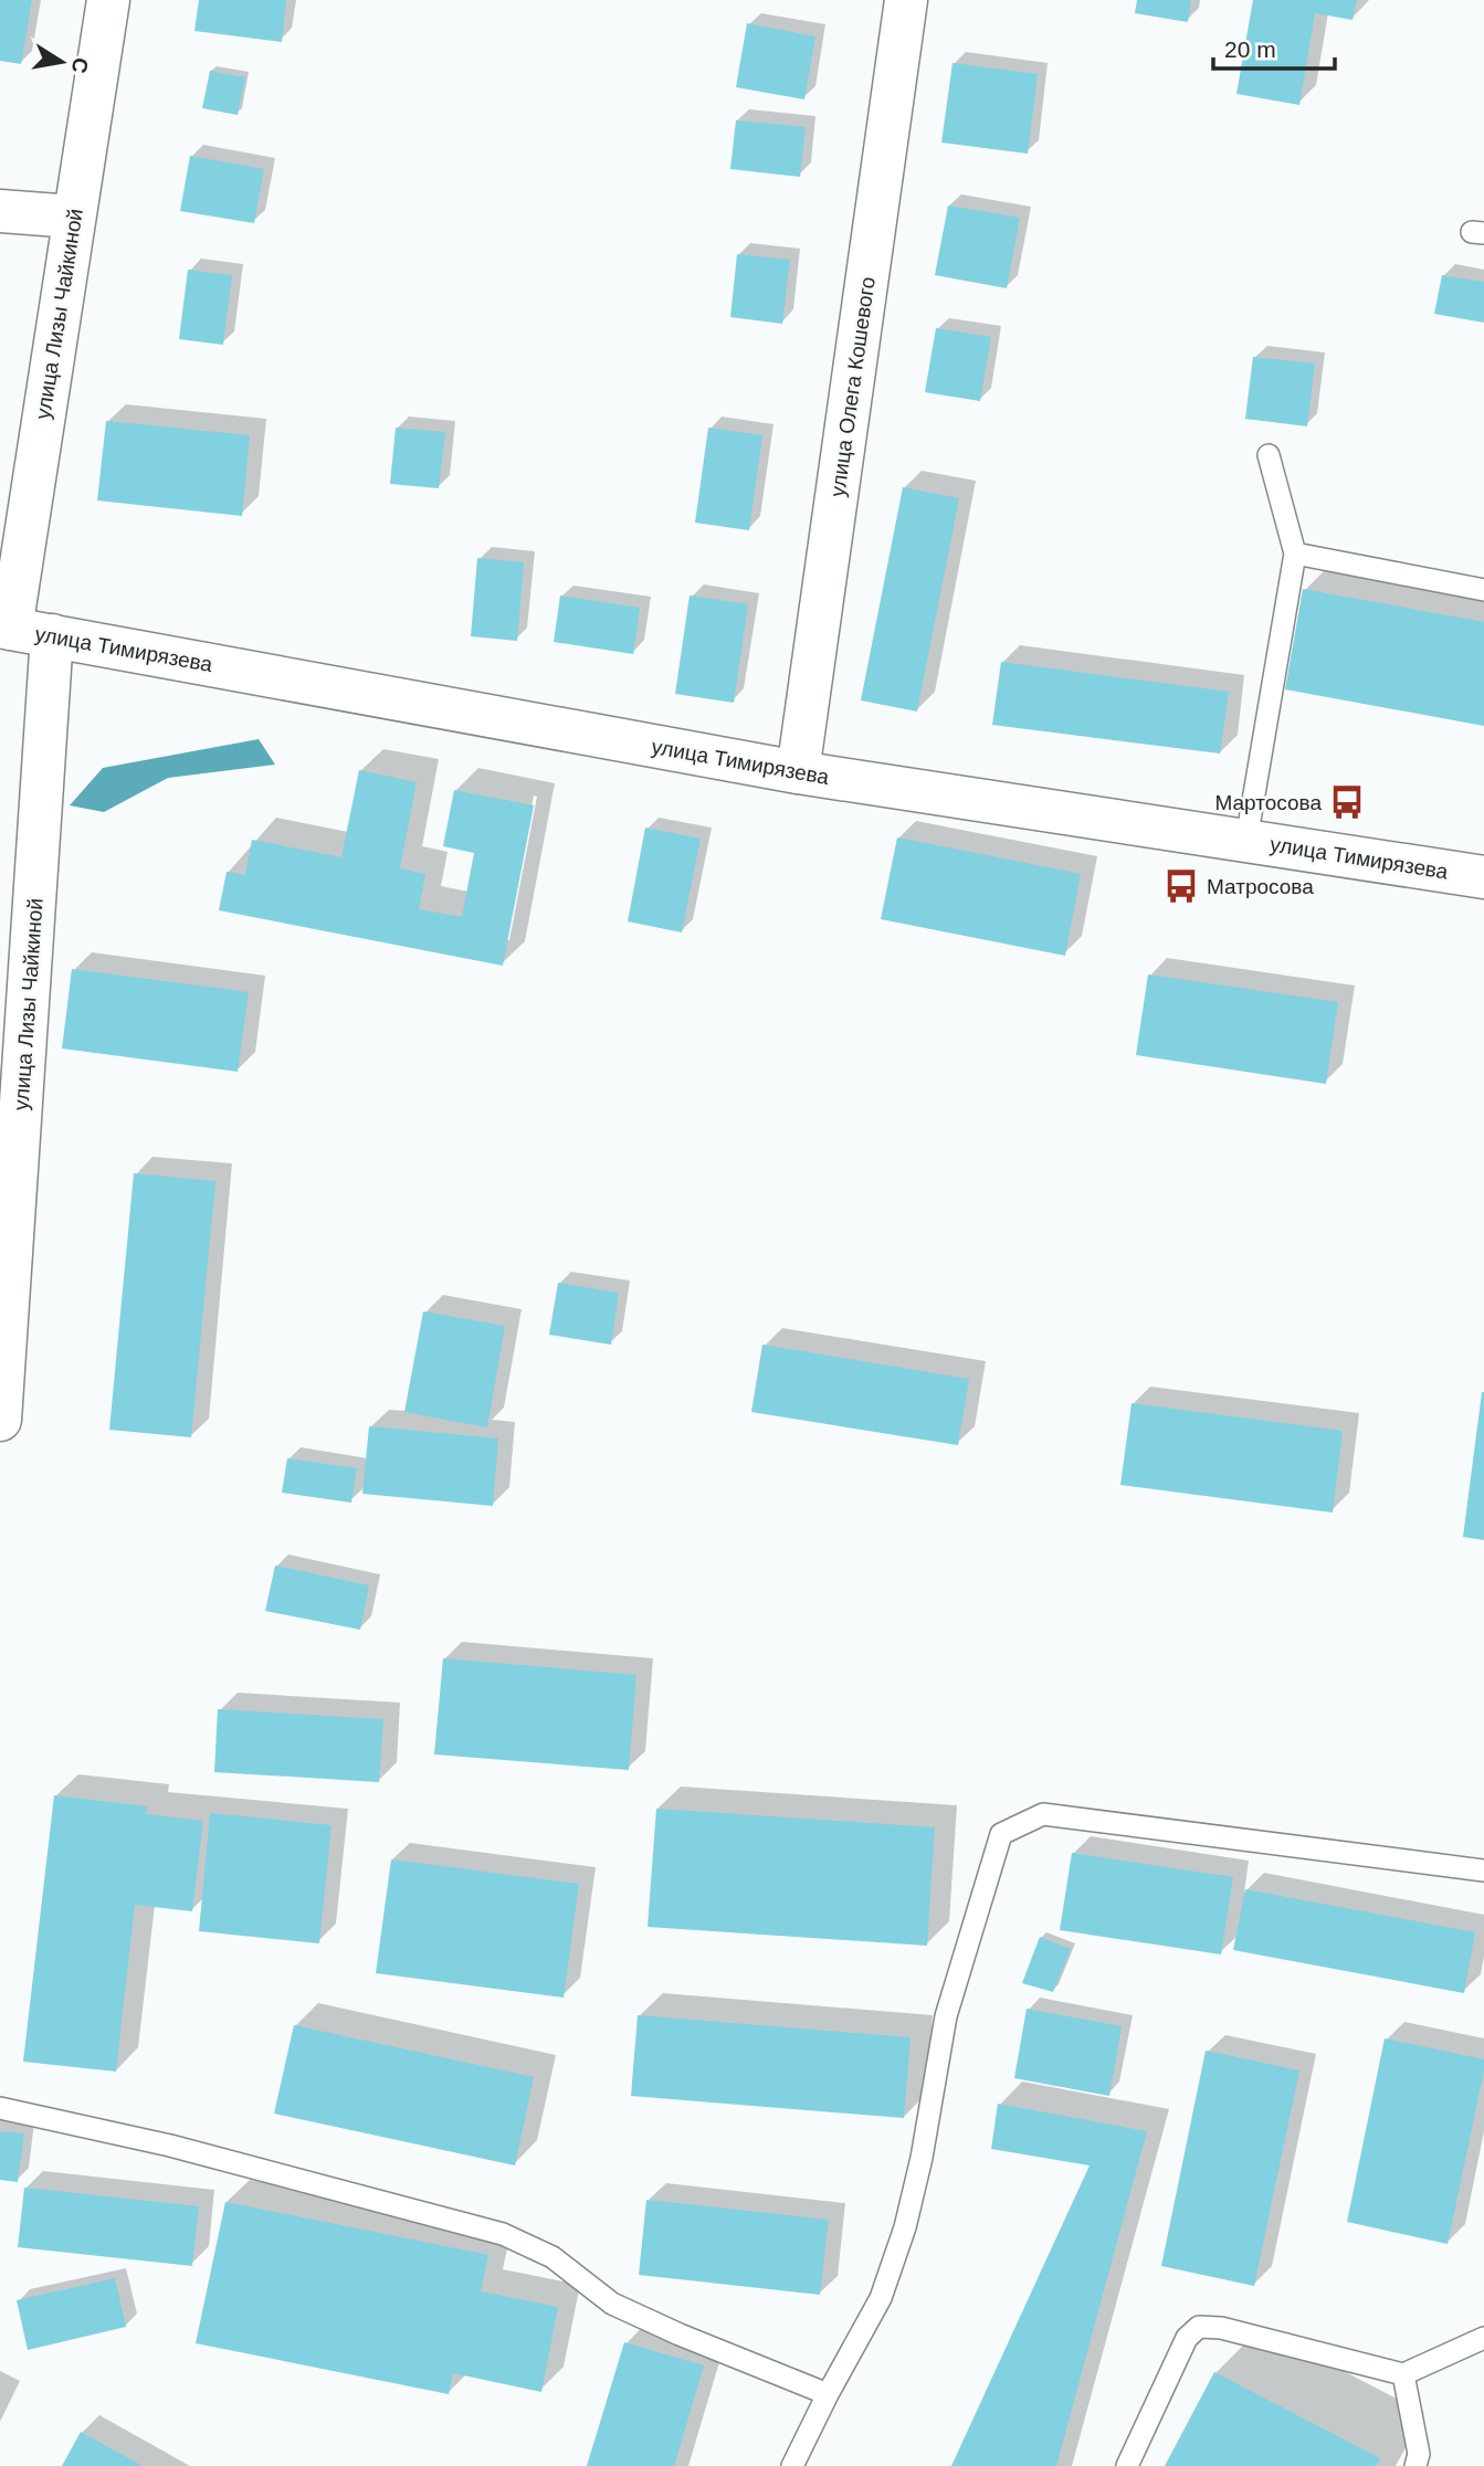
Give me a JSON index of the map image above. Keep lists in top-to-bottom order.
{
  "streets": {
    "street": ["улица Лизы Чайкиной", "улица Олега Кошевого", "улица Тимирязева"]
  },
  "crossings": [
    ["улица Лизы Чайкиной", "улица Тимирязева"],
    ["улица Олега Кошевого", "улица Тимирязева"]
  ],
  "places": {
    "bus stop": ["Мартосова", "Матросова"]
  },
  "scale_bar": "20 m",
  "north": "right"
}
